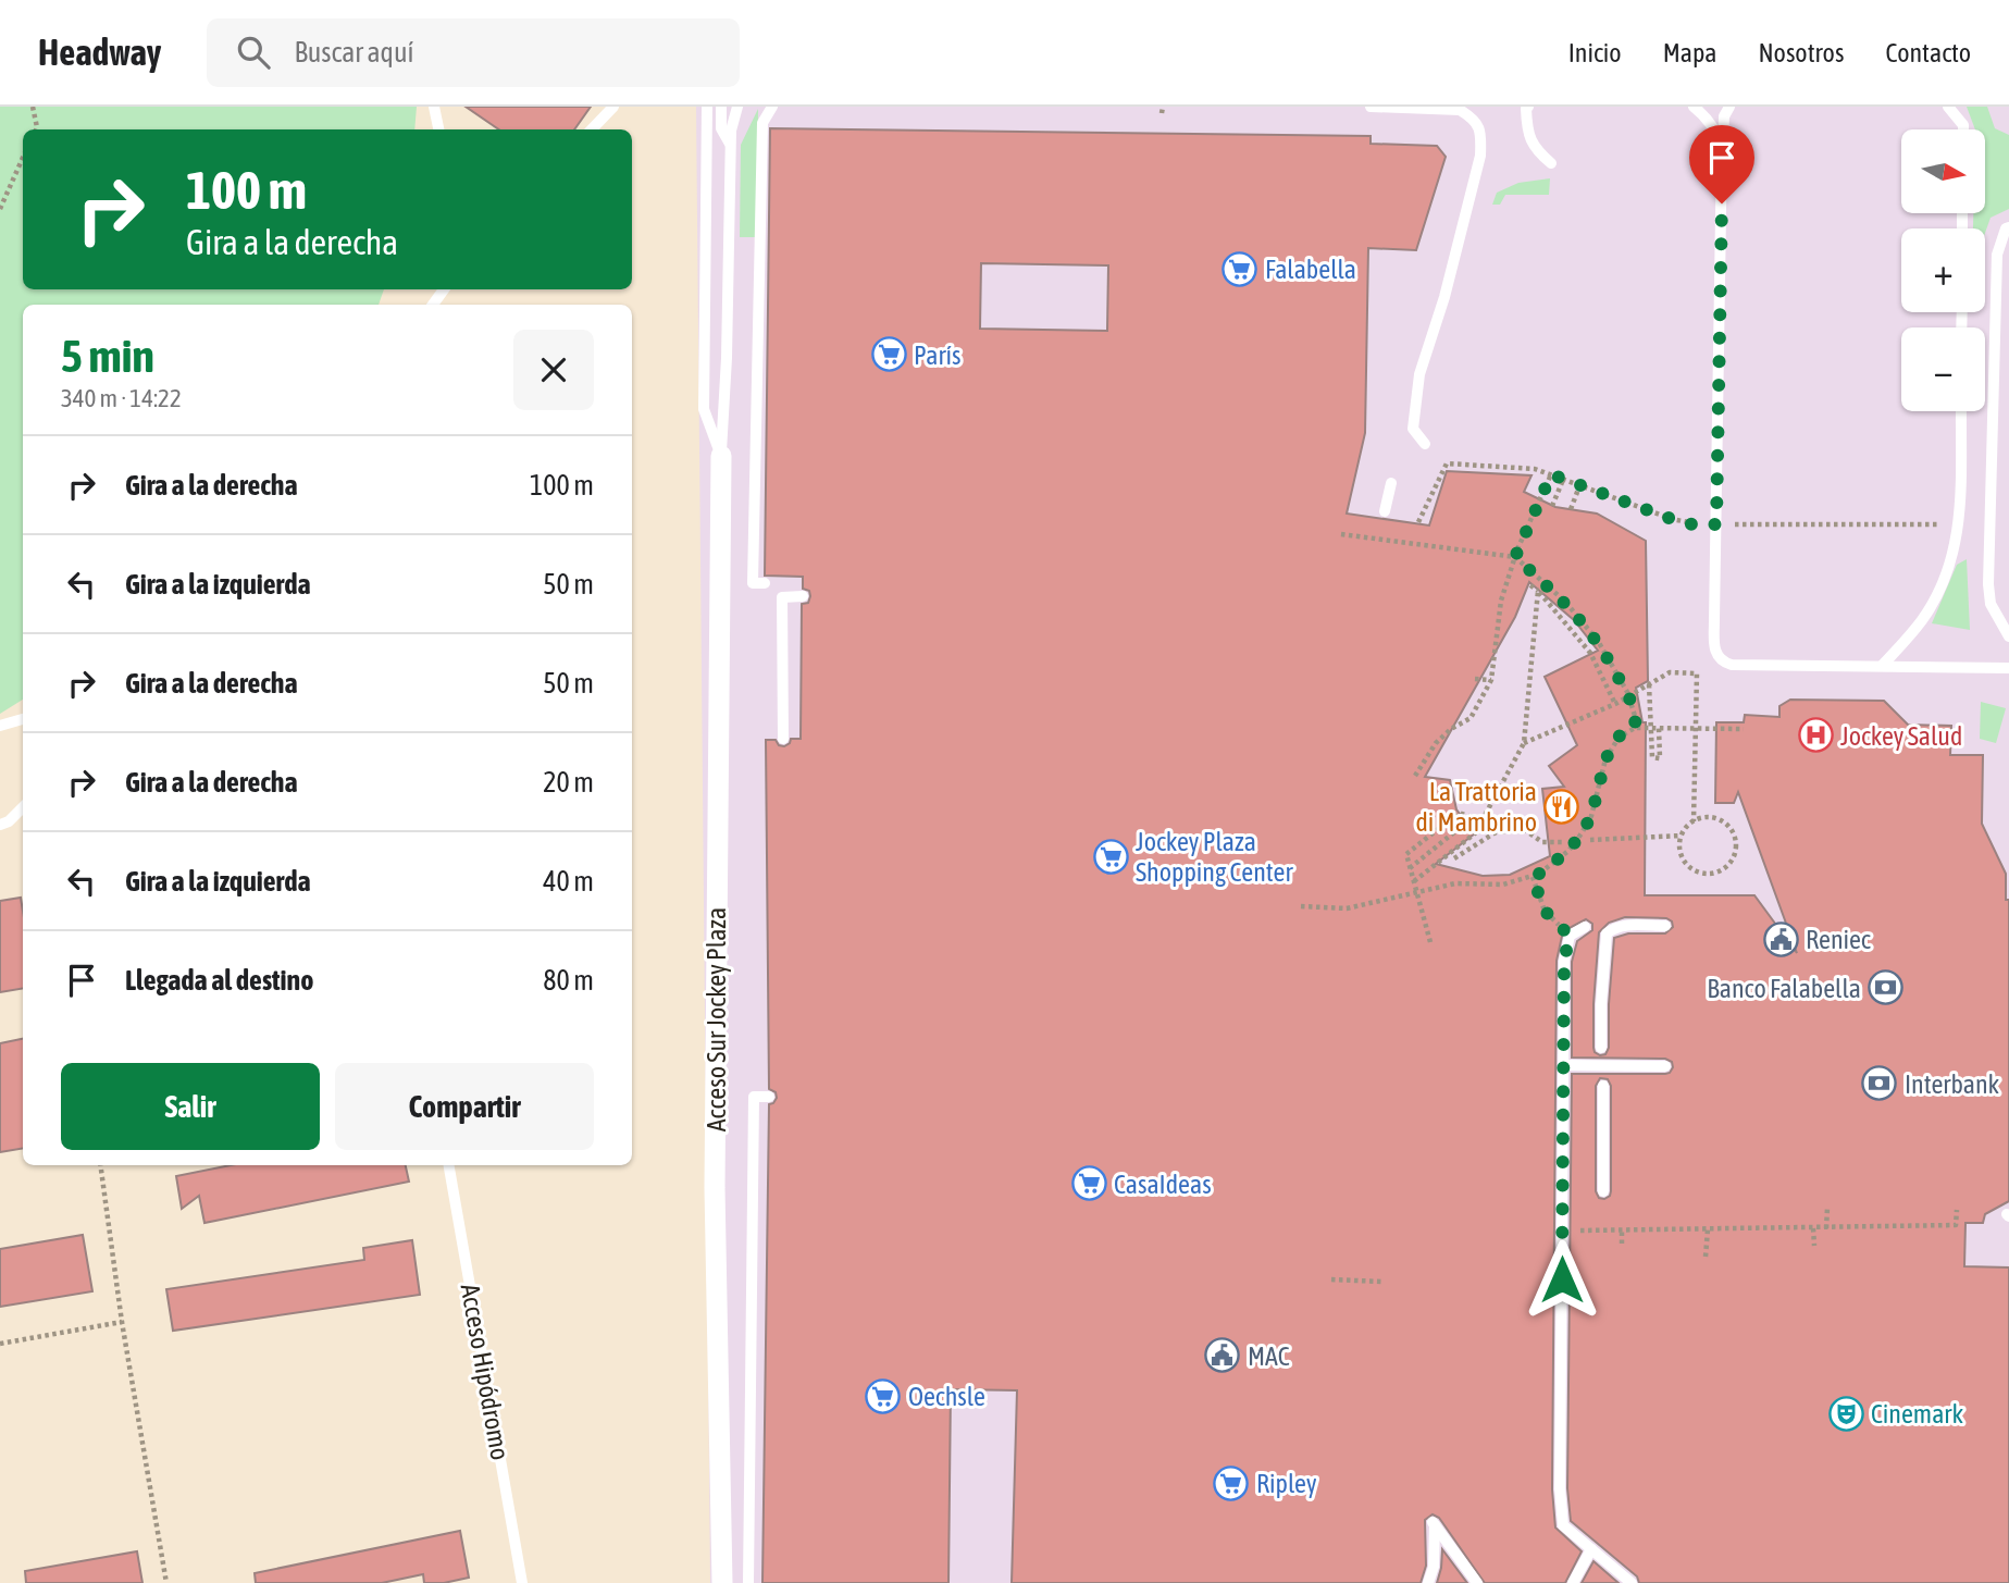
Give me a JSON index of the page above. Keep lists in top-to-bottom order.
{
  "streets": {
    "street": ["Acceso Sur Jockey Plaza"],
    "lane": ["Acceso Hipódromo"]
  },
  "places": {
    "supermarket": [
      "Falabella",
      "París",
      "Jockey Plaza Shopping Center",
      "CasaIdeas",
      "Oechsle",
      "Ripley"
    ],
    "hospital": ["Jockey Salud"],
    "restaurant": ["La Trattoria di Mambrino"],
    "public building": ["Reniec", "MAC"],
    "bank": ["Banco Falabella", "Interbank"],
    "theatre": ["Cinemark"]
  },
  "north": "right",
  "page": {
    "header": "Headway",
    "search": "Buscar aquí",
    "nav": [
      "Inicio",
      "Mapa",
      "Nosotros",
      "Contacto"
    ],
    "map_buttons": ["+", "−"],
    "turn": ["100 m", "Gira a la derecha"],
    "heading": ["5 min", "340 m · 14:22"],
    "list": [
      {
        "name": "Gira a la derecha",
        "value": "100 m"
      },
      {
        "name": "Gira a la izquierda",
        "value": "50 m"
      },
      {
        "name": "Gira a la derecha",
        "value": "50 m"
      },
      {
        "name": "Gira a la derecha",
        "value": "20 m"
      },
      {
        "name": "Gira a la izquierda",
        "value": "40 m"
      },
      {
        "name": "Llegada al destino",
        "value": "80 m"
      }
    ],
    "buttons": ["Salir", "Compartir"]
  }
}
